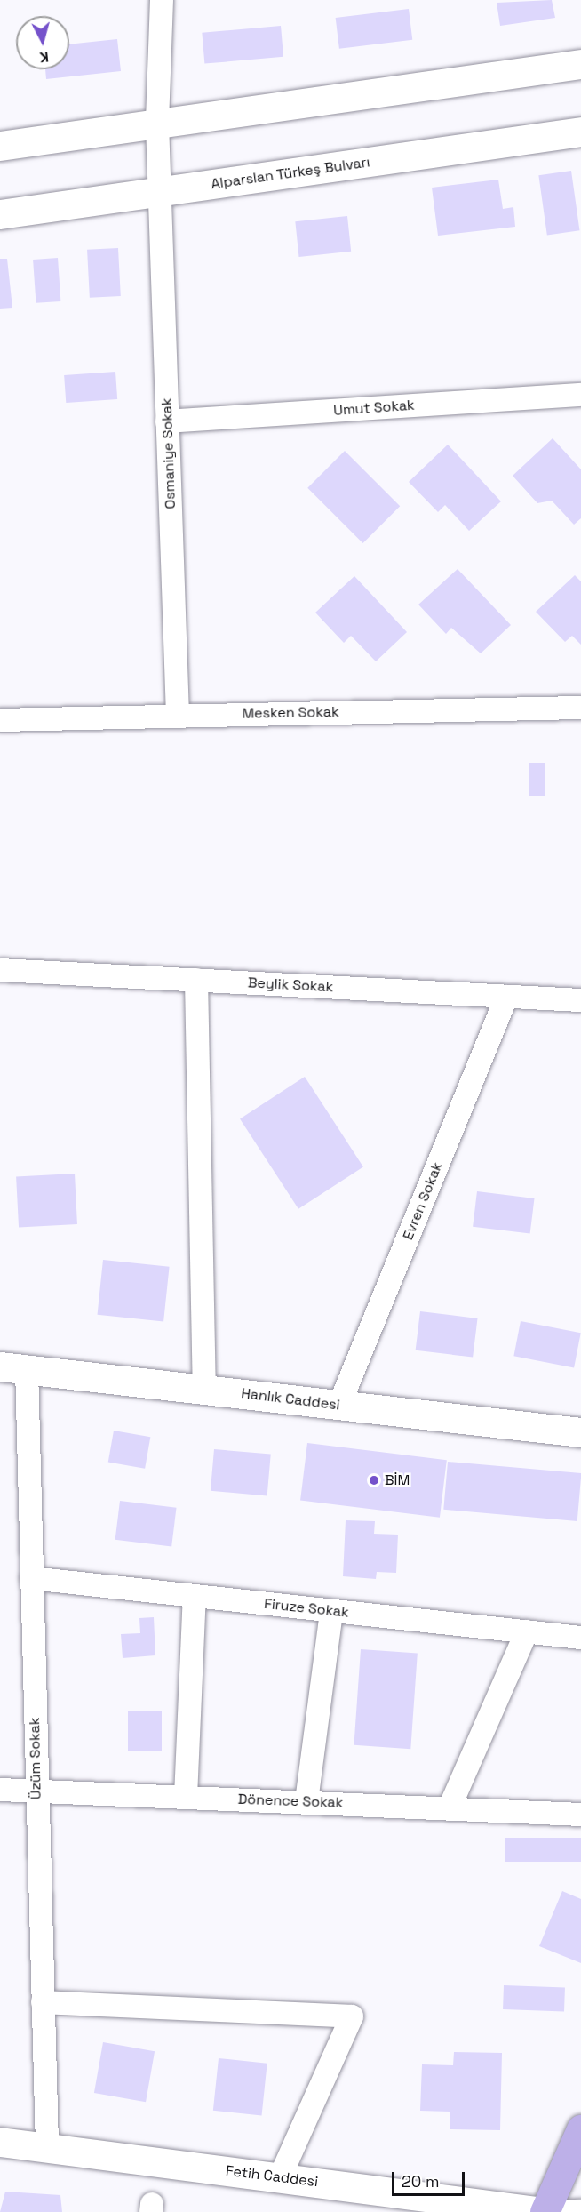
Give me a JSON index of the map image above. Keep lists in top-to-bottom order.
{
  "streets": {
    "main road": ["Alparslan Türkeş Bulvarı", "Hanlık Caddesi", "Fetih Caddesi"],
    "street": [
      "Umut Sokak",
      "Osmaniye Sokak",
      "Mesken Sokak",
      "Beylik Sokak",
      "Evren Sokak",
      "Firuze Sokak",
      "Üzüm Sokak",
      "Dönence Sokak"
    ]
  },
  "crossings": [
    ["Alparslan Türkeş Bulvarı", "Osmaniye Sokak"],
    ["Umut Sokak", "Osmaniye Sokak"],
    ["Osmaniye Sokak", "Mesken Sokak"],
    ["Beylik Sokak", "Evren Sokak"],
    ["Evren Sokak", "Hanlık Caddesi"],
    ["Hanlık Caddesi", "Üzüm Sokak"],
    ["Firuze Sokak", "Üzüm Sokak"],
    ["Üzüm Sokak", "Dönence Sokak"],
    ["Üzüm Sokak", "Fetih Caddesi"]
  ],
  "places": ["BİM"],
  "scale_bar": "20 m",
  "north": "bottom"
}
